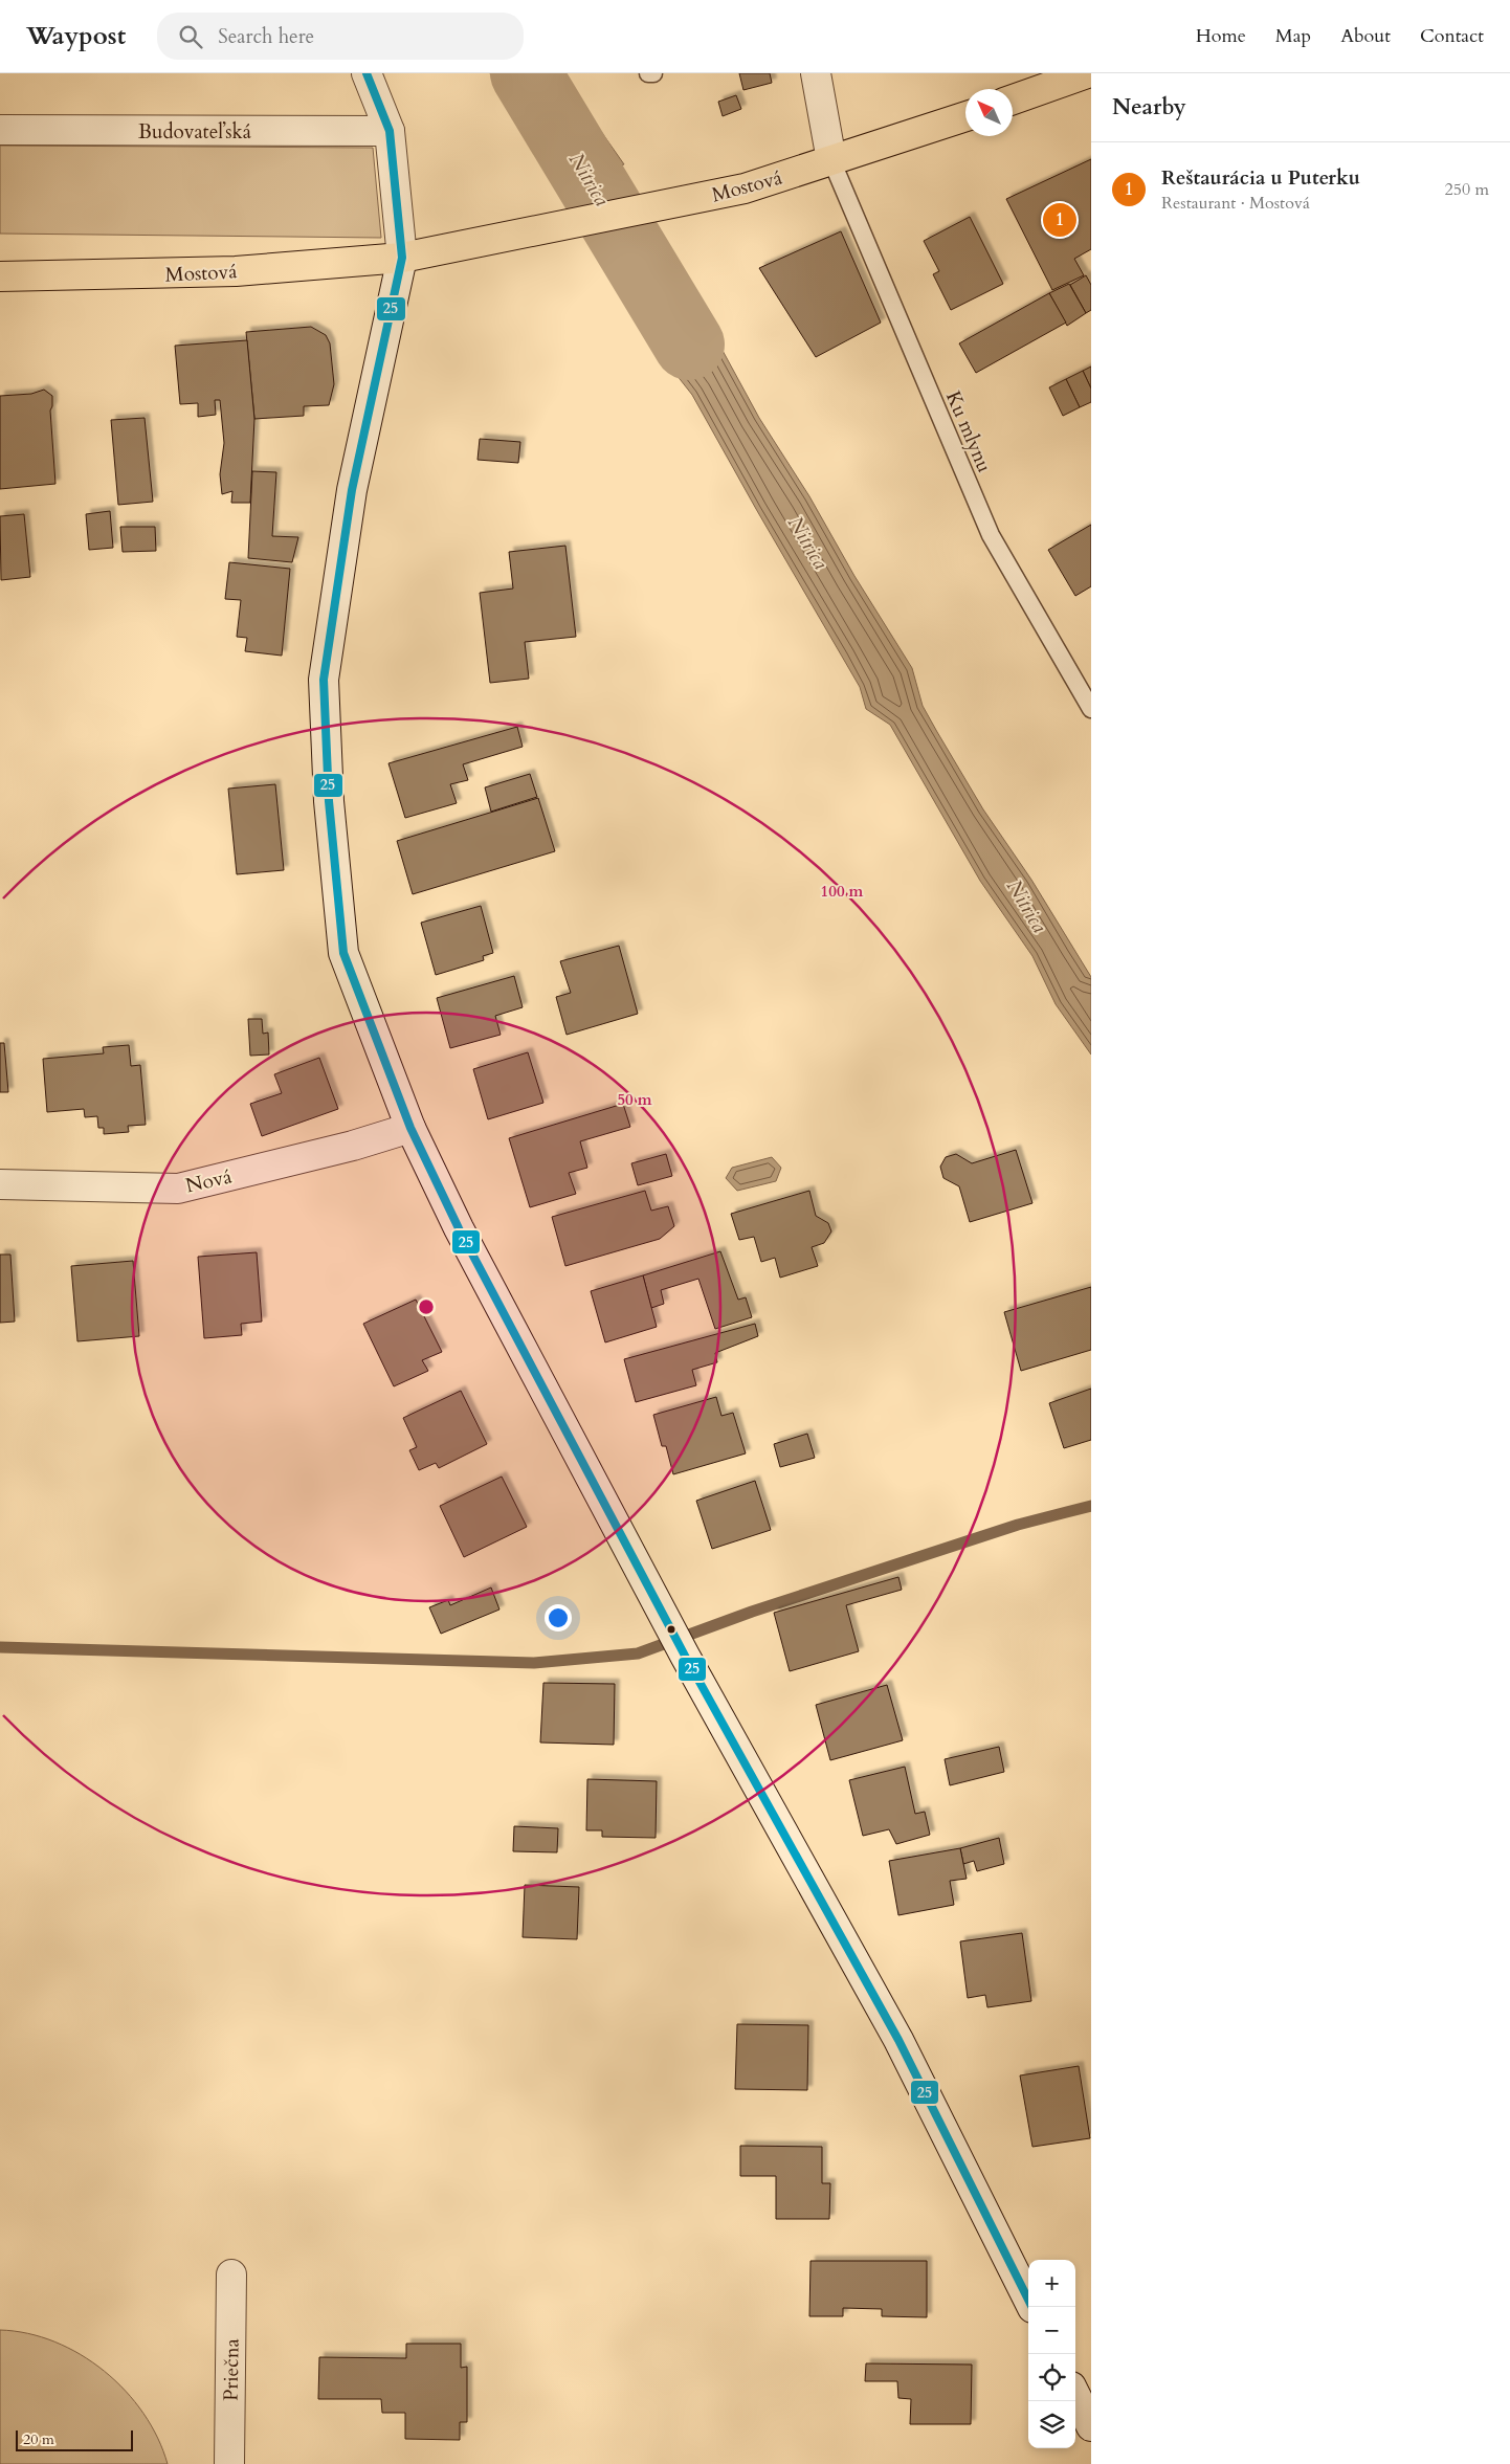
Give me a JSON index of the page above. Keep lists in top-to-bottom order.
{
  "streets": {
    "main road": [
      "Budovateľská",
      "Mostová",
      "Nová",
      "Priečna"
    ],
    "lane": ["Ku mlynu"]
  },
  "crossings": [
    ["Mostová", "Ku mlynu"]
  ],
  "water": ["Nitrica"],
  "lines": ["transit line 25"],
  "scale_bar": "20 m",
  "north": "top left",
  "page": {
    "header": "Waypost",
    "search": "Search here",
    "nav": [
      "Home",
      "Map",
      "About",
      "Contact"
    ],
    "heading": "Nearby",
    "list": [
      {
        "mark": "1",
        "name": "Reštaurácia u Puterku",
        "note": "Restaurant · Mostová",
        "value": "250 m"
      }
    ],
    "pins": "1",
    "map_buttons": ["+", "−"],
    "scale": "20 m"
  },
  "rings": ["100 m", "50 m"]
}
